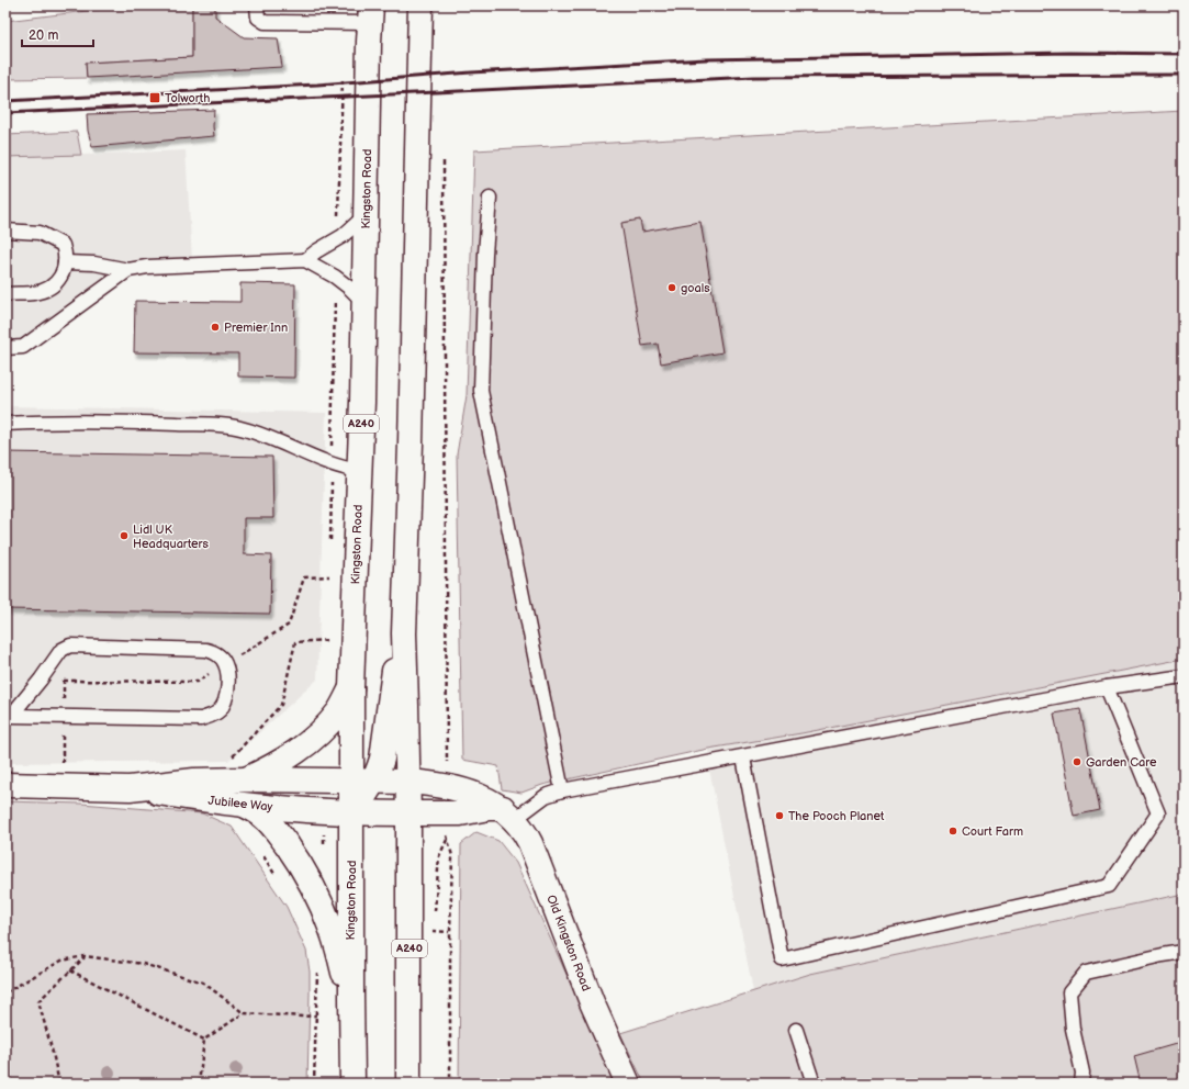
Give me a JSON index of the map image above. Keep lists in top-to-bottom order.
{
  "streets": {
    "main road": [
      "Kingston Road",
      "A240",
      "Jubilee Way",
      "Old Kingston Road"
    ]
  },
  "crossings": [
    ["Kingston Road", "Jubilee Way"],
    ["A240", "Jubilee Way"],
    ["A240", "Old Kingston Road"],
    ["Jubilee Way", "Old Kingston Road"]
  ],
  "places": {
    "transit": ["Tolworth"],
    "other": [
      "goals",
      "Premier Inn",
      "Lidl UK Headquarters",
      "Garden Care",
      "The Pooch Planet",
      "Court Farm"
    ]
  },
  "scale_bar": "20 m"
}
